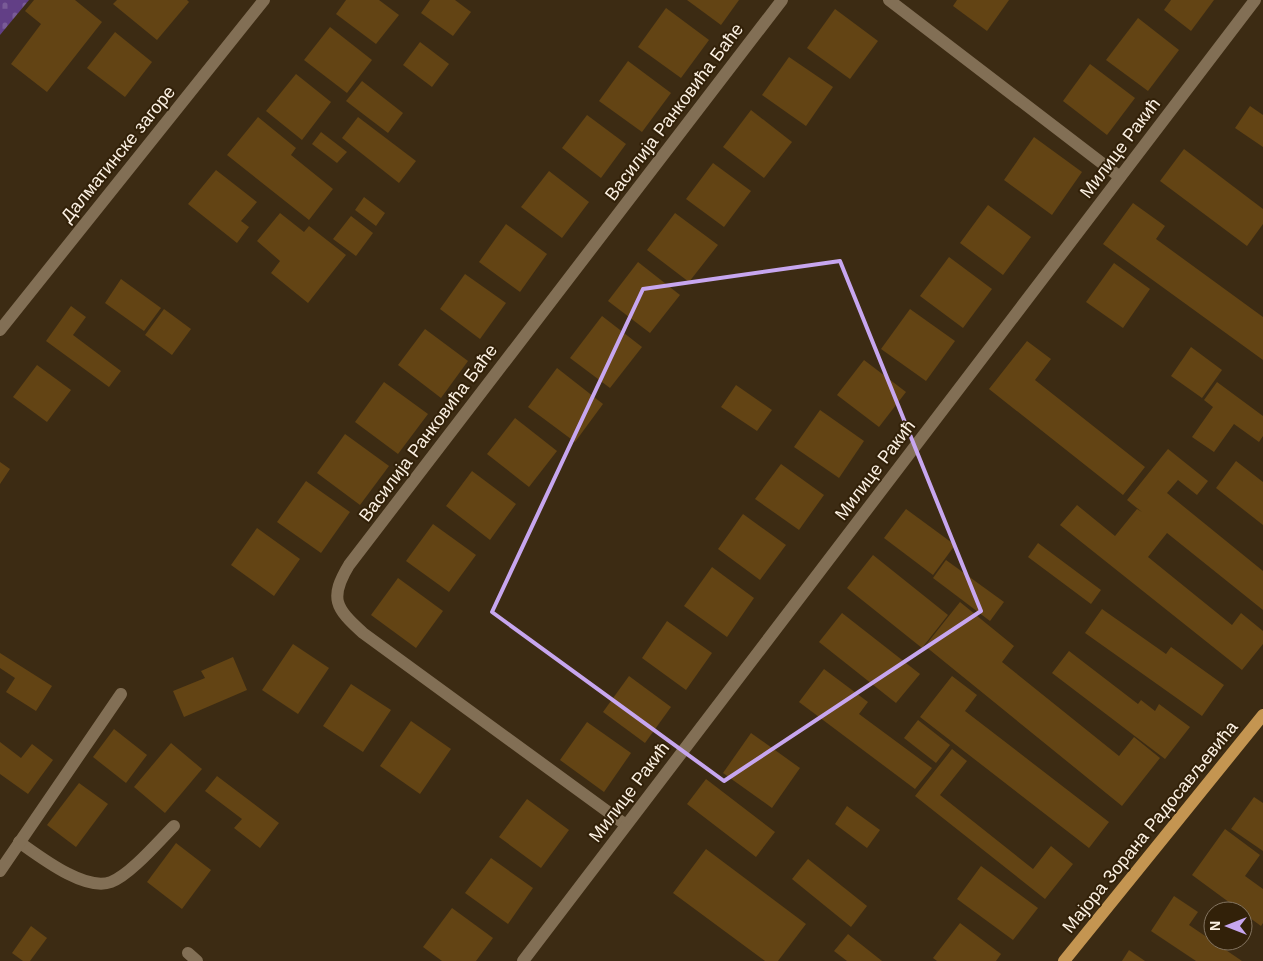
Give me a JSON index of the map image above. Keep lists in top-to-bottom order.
{
  "streets": {
    "main road": ["Мајора Зорана Радосављевића"],
    "street": ["Василија Ранковића Баће", "Милице Ракић", "Далматинске загоре"]
  },
  "crossings": [
    ["Василија Ранковића Баће", "Милице Ракић"]
  ],
  "north": "left"
}
